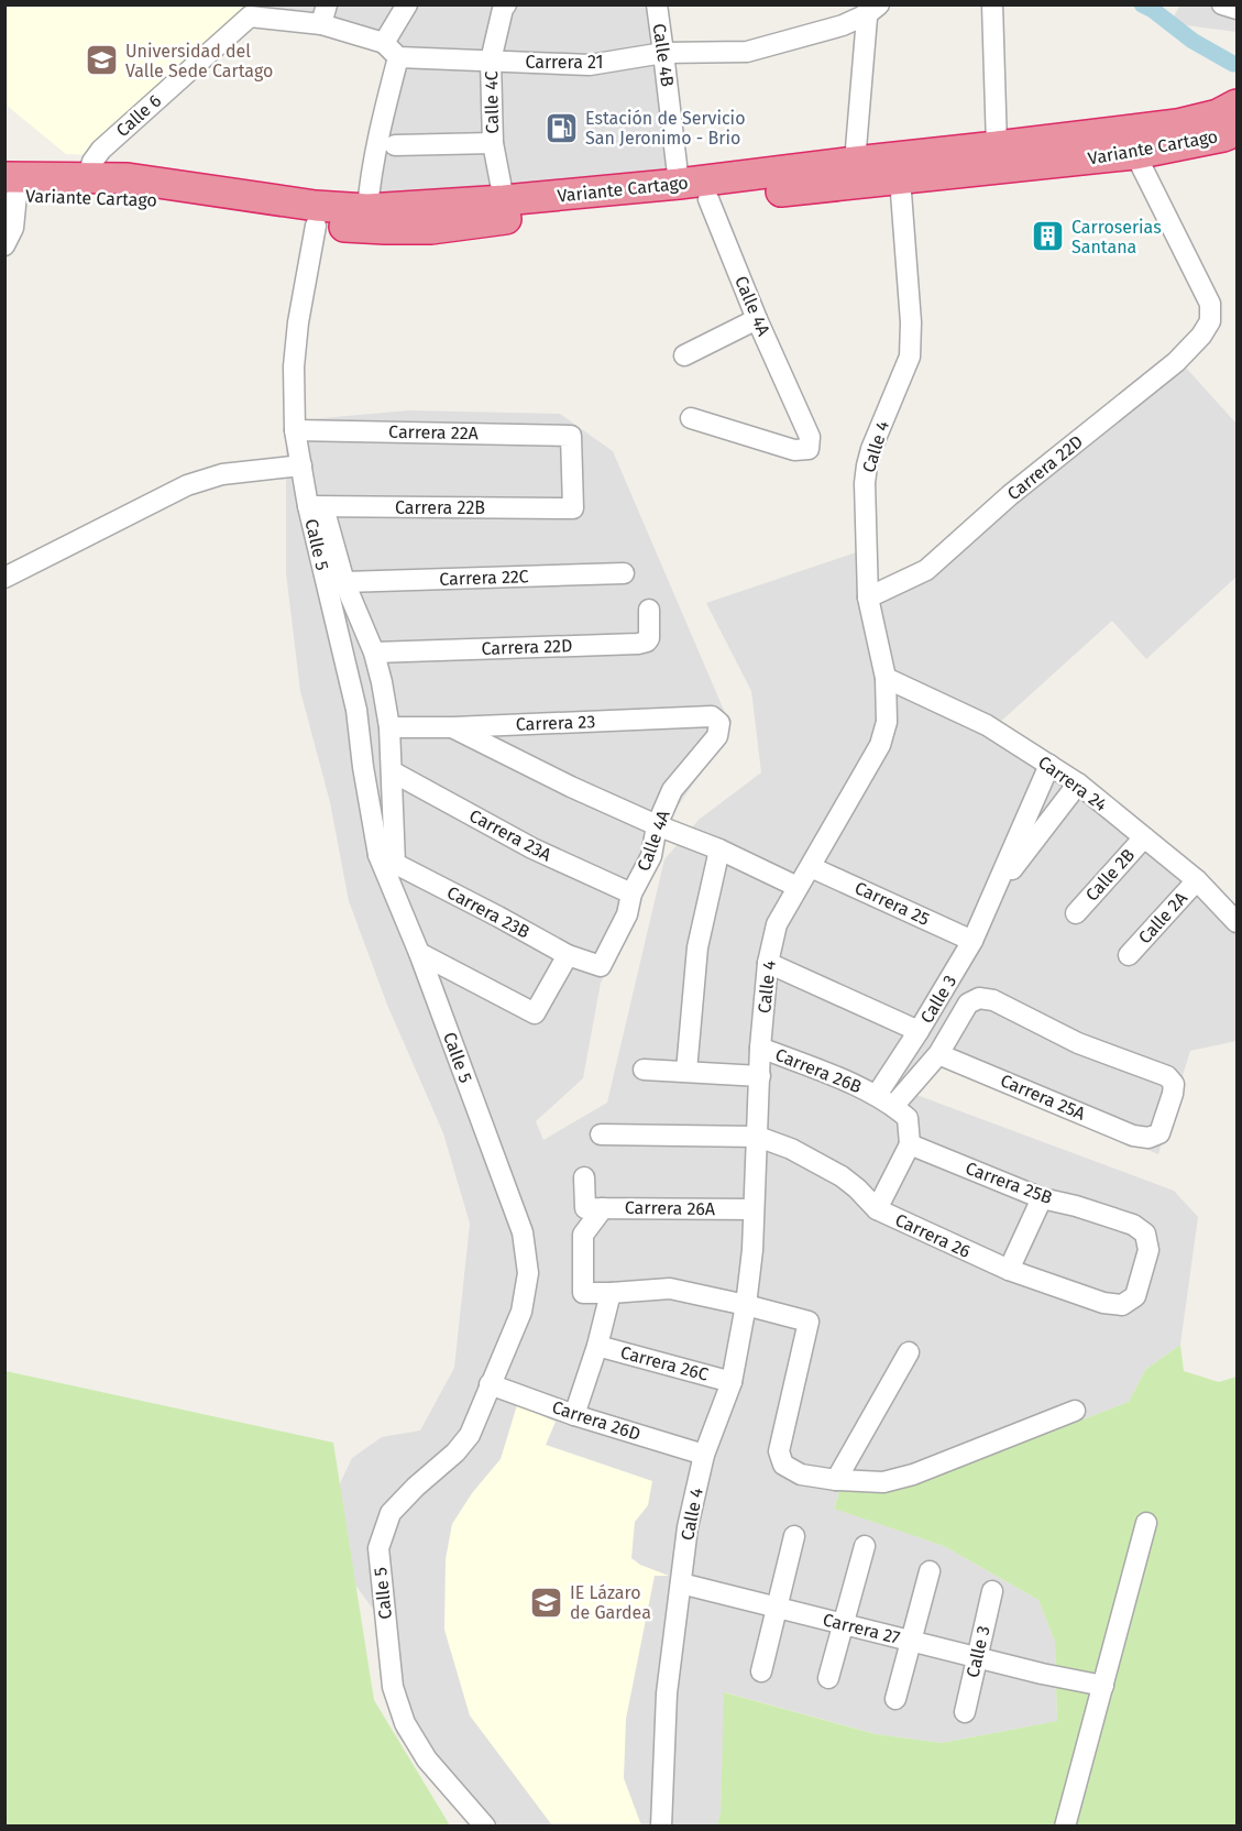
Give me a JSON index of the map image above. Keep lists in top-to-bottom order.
{
  "streets": {
    "highway": ["Variante Cartago"],
    "street": [
      "Calle 4B",
      "Carrera 21",
      "Calle 4C",
      "Calle 6",
      "Calle 4A",
      "Carrera 22A",
      "Calle 4",
      "Carrera 22D",
      "Carrera 22B",
      "Calle 5",
      "Carrera 22C",
      "Carrera 23",
      "Carrera 24",
      "Carrera 23A",
      "Calle 2B",
      "Carrera 25",
      "Carrera 23B",
      "Calle 2A",
      "Calle 3",
      "Carrera 26B",
      "Carrera 25A",
      "Carrera 25B",
      "Carrera 26A",
      "Carrera 26",
      "Carrera 26C",
      "Carrera 26D",
      "Carrera 27"
    ]
  },
  "crossings": [
    ["Calle 4B", "Carrera 21"],
    ["Calle 4B", "Variante Cartago"],
    ["Carrera 21", "Calle 4C"],
    ["Carrera 21", "Calle 6"],
    ["Calle 4C", "Variante Cartago"],
    ["Calle 6", "Variante Cartago"],
    ["Variante Cartago", "Calle 4A"],
    ["Variante Cartago", "Calle 4"],
    ["Variante Cartago", "Carrera 22D"],
    ["Variante Cartago", "Calle 5"],
    ["Calle 4A", "Carrera 23"],
    ["Calle 4A", "Carrera 23A"],
    ["Calle 4A", "Carrera 23B"],
    ["Carrera 22A", "Carrera 22B"],
    ["Carrera 22A", "Calle 5"],
    ["Calle 4", "Carrera 22D"],
    ["Calle 4", "Carrera 24"],
    ["Calle 4", "Carrera 25"],
    ["Calle 4", "Carrera 26B"],
    ["Calle 4", "Carrera 26A"],
    ["Calle 4", "Carrera 26"],
    ["Calle 4", "Carrera 26C"],
    ["Calle 4", "Carrera 26D"],
    ["Calle 4", "Carrera 27"],
    ["Carrera 22B", "Calle 5"],
    ["Calle 5", "Carrera 23B"],
    ["Calle 5", "Carrera 26D"],
    ["Carrera 24", "Calle 2B"],
    ["Carrera 24", "Calle 2A"],
    ["Carrera 24", "Calle 3"],
    ["Carrera 25", "Calle 3"],
    ["Calle 3", "Carrera 26B"],
    ["Calle 3", "Carrera 27"],
    ["Carrera 25B", "Carrera 26"]
  ],
  "places": {
    "school or university": ["Universidad del Valle Sede Cartago", "IE Lázaro de Gardea"],
    "fuel station": ["Estación de Servicio San Jeronimo - Brio"],
    "building": ["Carroserias Santana"]
  }
}
